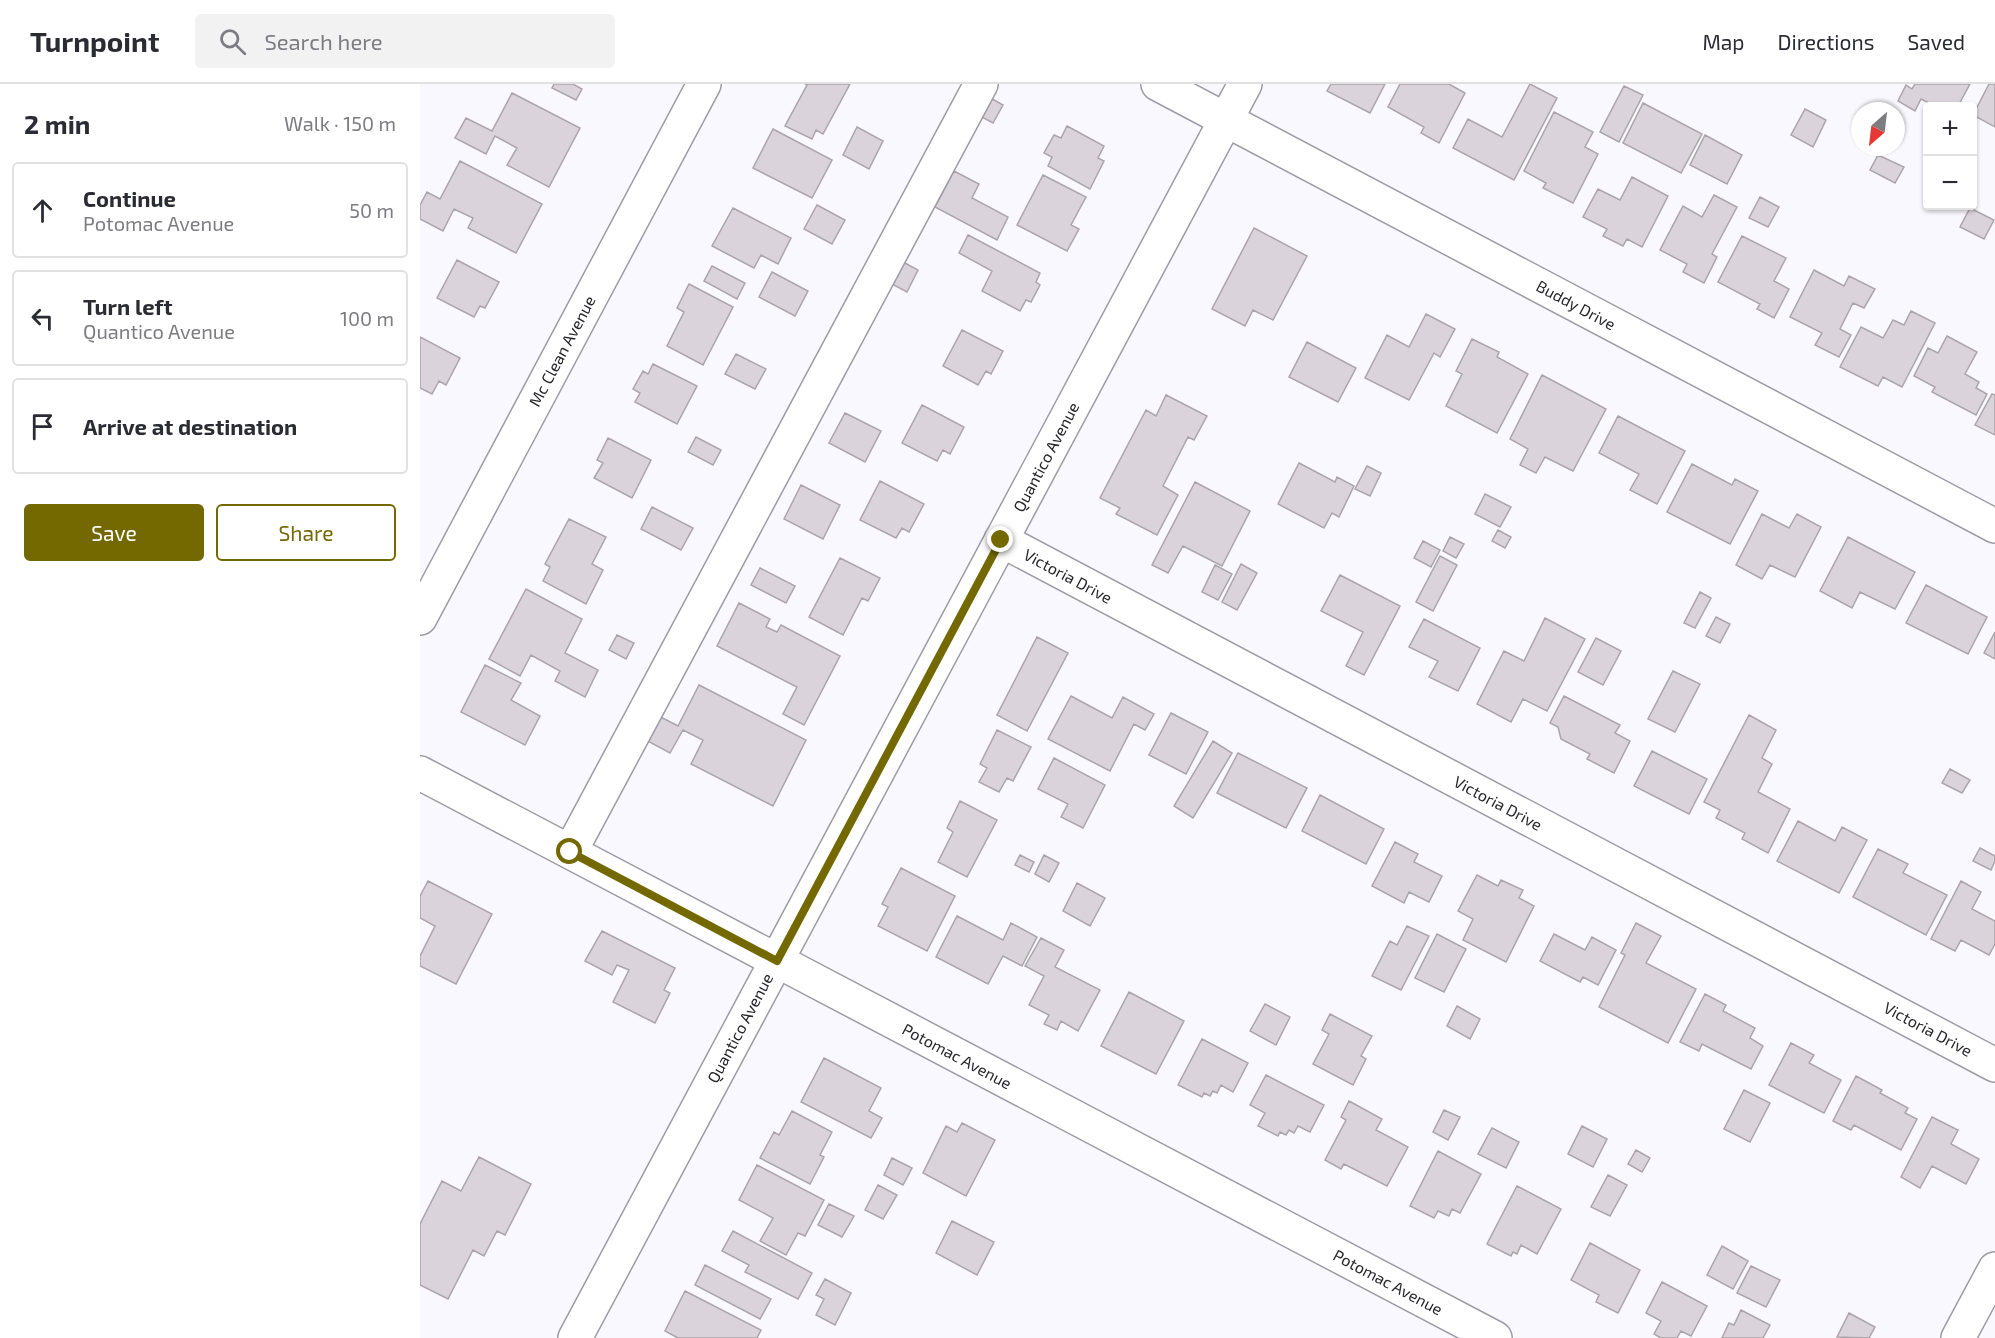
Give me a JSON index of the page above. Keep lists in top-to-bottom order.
{
  "streets": {
    "street": [
      "Buddy Drive",
      "Mc Clean Avenue",
      "Quantico Avenue",
      "Victoria Drive",
      "Potomac Avenue"
    ]
  },
  "crossings": [
    ["Buddy Drive", "Quantico Avenue"],
    ["Quantico Avenue", "Victoria Drive"],
    ["Quantico Avenue", "Potomac Avenue"]
  ],
  "north": "bottom left",
  "page": {
    "header": "Turnpoint",
    "search": "Search here",
    "nav": ["Map", "Directions", "Saved"],
    "heading": ["2 min", "Walk · 150 m"],
    "map_buttons": ["+", "−"],
    "list": [
      ["Continue", "Potomac Avenue", "50 m"],
      ["Turn left", "Quantico Avenue", "100 m"],
      "Arrive at destination"
    ],
    "buttons": ["Save", "Share"]
  }
}
